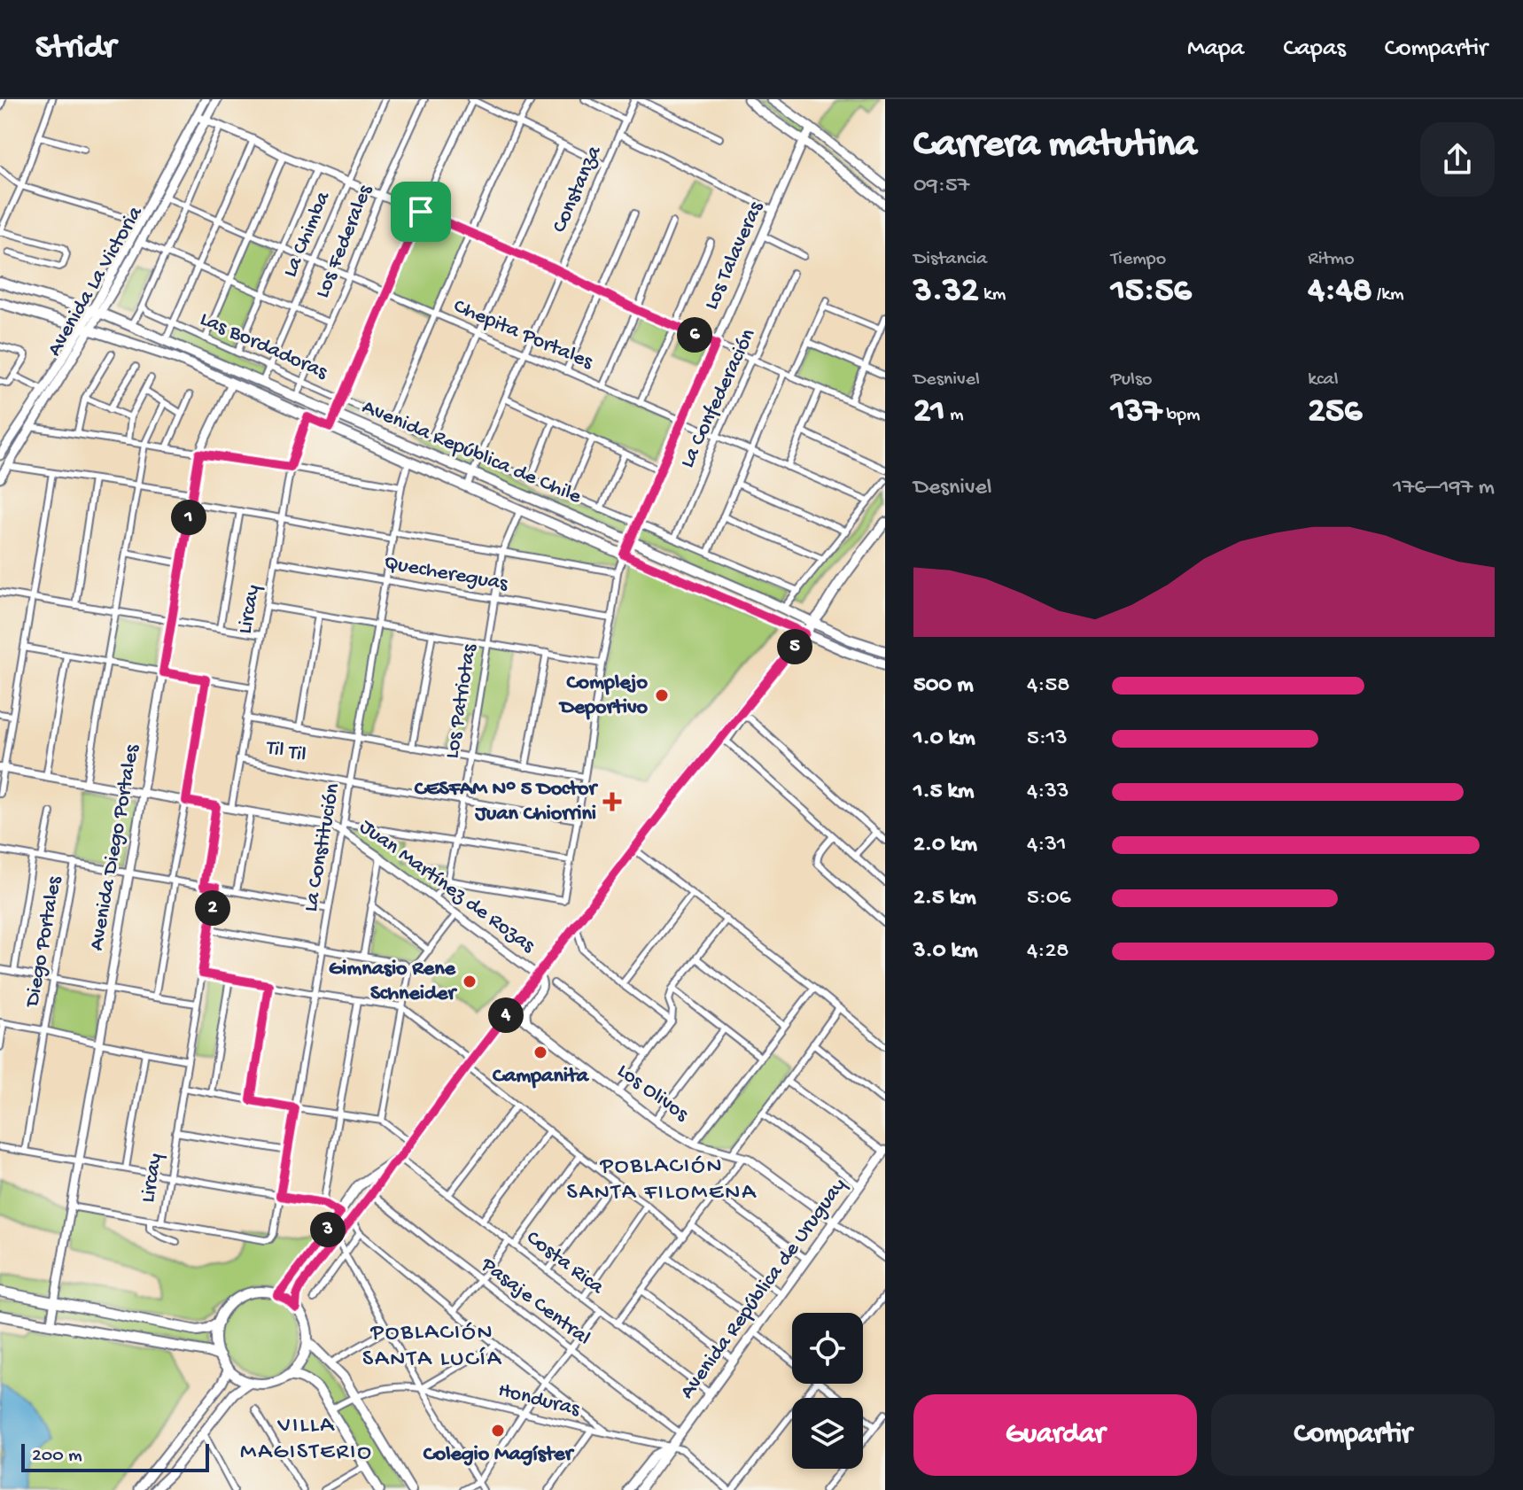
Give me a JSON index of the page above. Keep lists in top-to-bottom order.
{
  "streets": {
    "main road": ["Avenida La Victoria", "Avenida República de Chile", "Avenida República de Uruguay"],
    "street": [
      "Constanza",
      "La Chimba",
      "Los Federales",
      "Los Talaveras",
      "Chepita Portales",
      "Las Bordadoras",
      "La Confederación",
      "Quechereguas",
      "Lircay",
      "Los Patriotas",
      "Til Til",
      "Avenida Diego Portales",
      "La Constitución",
      "Juan Martínez de Rozas",
      "Diego Portales",
      "Los Olivos",
      "Costa Rica",
      "Pasaje Central",
      "Honduras"
    ]
  },
  "crossings": [
    ["Constanza", "Chepita Portales"],
    ["Constanza", "Las Bordadoras"],
    ["Constanza", "Avenida República de Chile"],
    ["La Chimba", "Chepita Portales"],
    ["La Chimba", "Las Bordadoras"],
    ["La Chimba", "Avenida República de Chile"],
    ["Los Federales", "Chepita Portales"],
    ["Los Federales", "Las Bordadoras"],
    ["Los Federales", "Avenida República de Chile"],
    ["Los Talaveras", "Chepita Portales"],
    ["Los Talaveras", "Las Bordadoras"],
    ["Los Talaveras", "Avenida República de Chile"],
    ["Los Talaveras", "Quechereguas"],
    ["Los Talaveras", "Los Patriotas"],
    ["Los Talaveras", "Til Til"],
    ["Avenida La Victoria", "Chepita Portales"],
    ["Avenida La Victoria", "Avenida República de Chile"],
    ["Chepita Portales", "La Confederación"],
    ["Las Bordadoras", "La Confederación"],
    ["Avenida República de Chile", "Lircay"],
    ["Avenida República de Chile", "Los Patriotas"],
    ["Avenida República de Chile", "Avenida Diego Portales"],
    ["Avenida República de Chile", "La Constitución"],
    ["Quechereguas", "Lircay"],
    ["Quechereguas", "Los Patriotas"],
    ["Quechereguas", "La Constitución"],
    ["Lircay", "Til Til"],
    ["Lircay", "La Constitución"],
    ["Lircay", "Juan Martínez de Rozas"],
    ["Los Patriotas", "Til Til"],
    ["Los Patriotas", "Juan Martínez de Rozas"],
    ["Til Til", "La Constitución"],
    ["Avenida Diego Portales", "Juan Martínez de Rozas"],
    ["La Constitución", "Juan Martínez de Rozas"],
    ["Los Olivos", "Avenida República de Uruguay"],
    ["Costa Rica", "Avenida República de Uruguay"],
    ["Avenida República de Uruguay", "Pasaje Central"],
    ["Avenida República de Uruguay", "Honduras"]
  ],
  "districts": ["POBLACIÓN SANTA FILOMENA", "POBLACIÓN SANTA LUCÍA", "VILLA MAGISTERIO"],
  "places": {
    "other": [
      "Complejo Deportivo",
      "Gimnasio Rene Schneider",
      "Campanita",
      "Colegio Magíster"
    ],
    "health": ["CESFAM N° 5 Doctor Juan Chiorrini"]
  },
  "scale_bar": "200 m",
  "page": {
    "header": "Stridr",
    "nav": ["Mapa", "Capas", "Compartir"],
    "heading": ["Carrera matutina", "09:57"],
    "stats": [
      ["Distancia", "3.32 km"],
      ["Tiempo", "15:56"],
      ["Ritmo", "4:48 /km"],
      ["Desnivel", "21 m"],
      ["Pulso", "137 bpm"],
      ["kcal", "256"]
    ],
    "pins": [
      "6",
      "1",
      "5",
      "2",
      "4",
      "3"
    ],
    "chart": ["Desnivel", "176–197 m"],
    "list": [
      {
        "name": "500 m",
        "note": "4:58"
      },
      {
        "name": "1.0 km",
        "note": "5:13"
      },
      {
        "name": "1.5 km",
        "note": "4:33"
      },
      {
        "name": "2.0 km",
        "note": "4:31"
      },
      {
        "name": "2.5 km",
        "note": "5:06"
      },
      {
        "name": "3.0 km",
        "note": "4:28"
      }
    ],
    "buttons": ["Guardar", "Compartir"],
    "scale": "200 m"
  }
}
